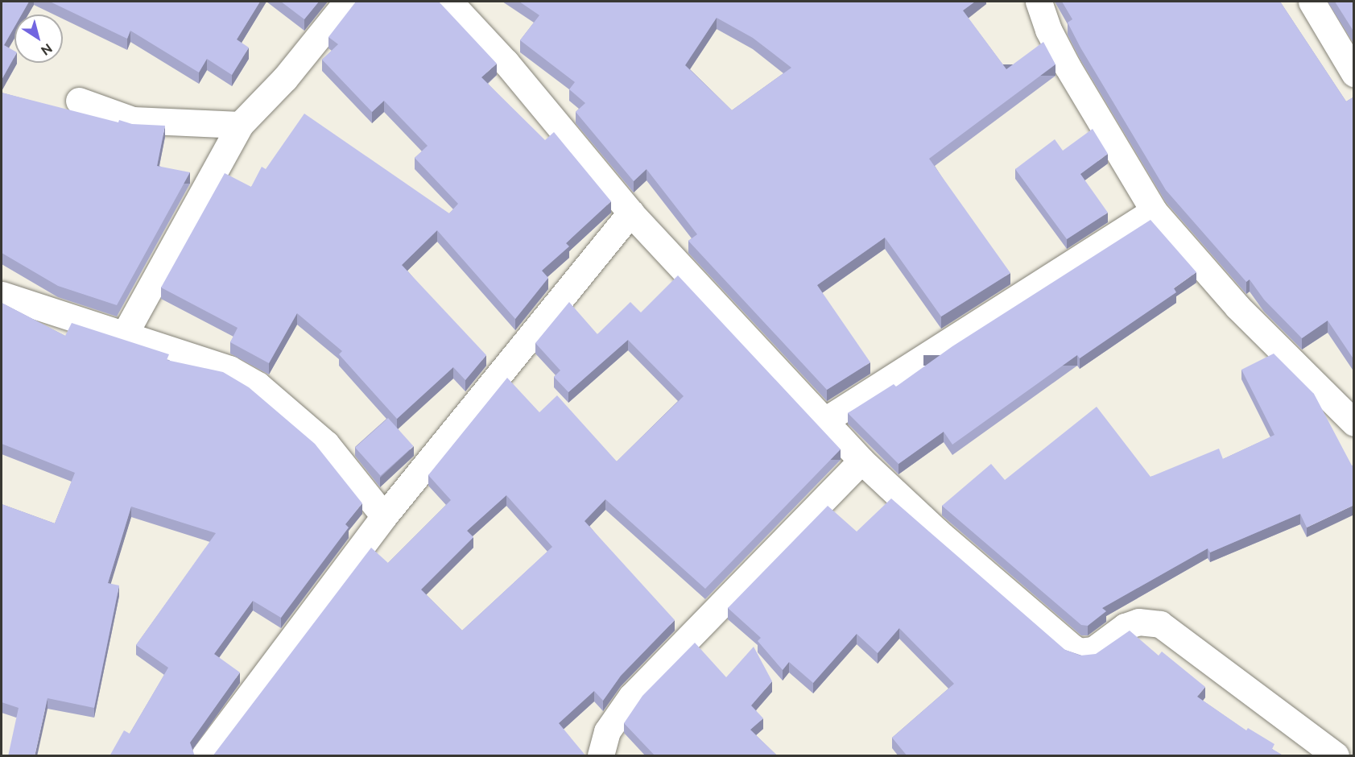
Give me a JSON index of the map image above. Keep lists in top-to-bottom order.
{
  "north": "bottom right"
}
